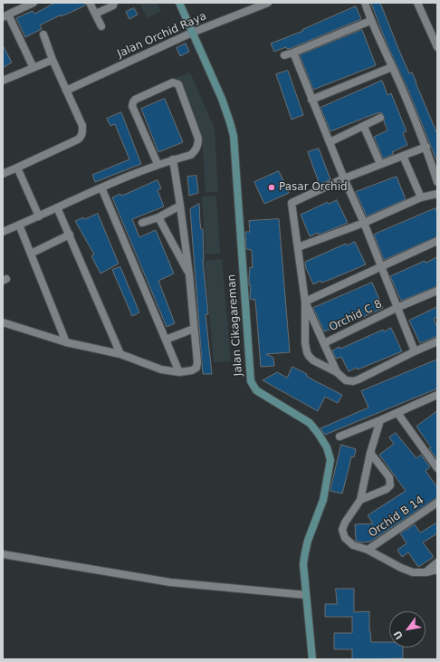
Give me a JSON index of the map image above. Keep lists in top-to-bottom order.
{
  "streets": {
    "street": [
      "Jalan Orchid Raya",
      "Orchid C 8",
      "Jalan Cikagareman",
      "Orchid B 14"
    ]
  },
  "crossings": [
    ["Jalan Orchid Raya", "Jalan Cikagareman"]
  ],
  "places": ["Pasar Orchid"],
  "north": "bottom left"
}
